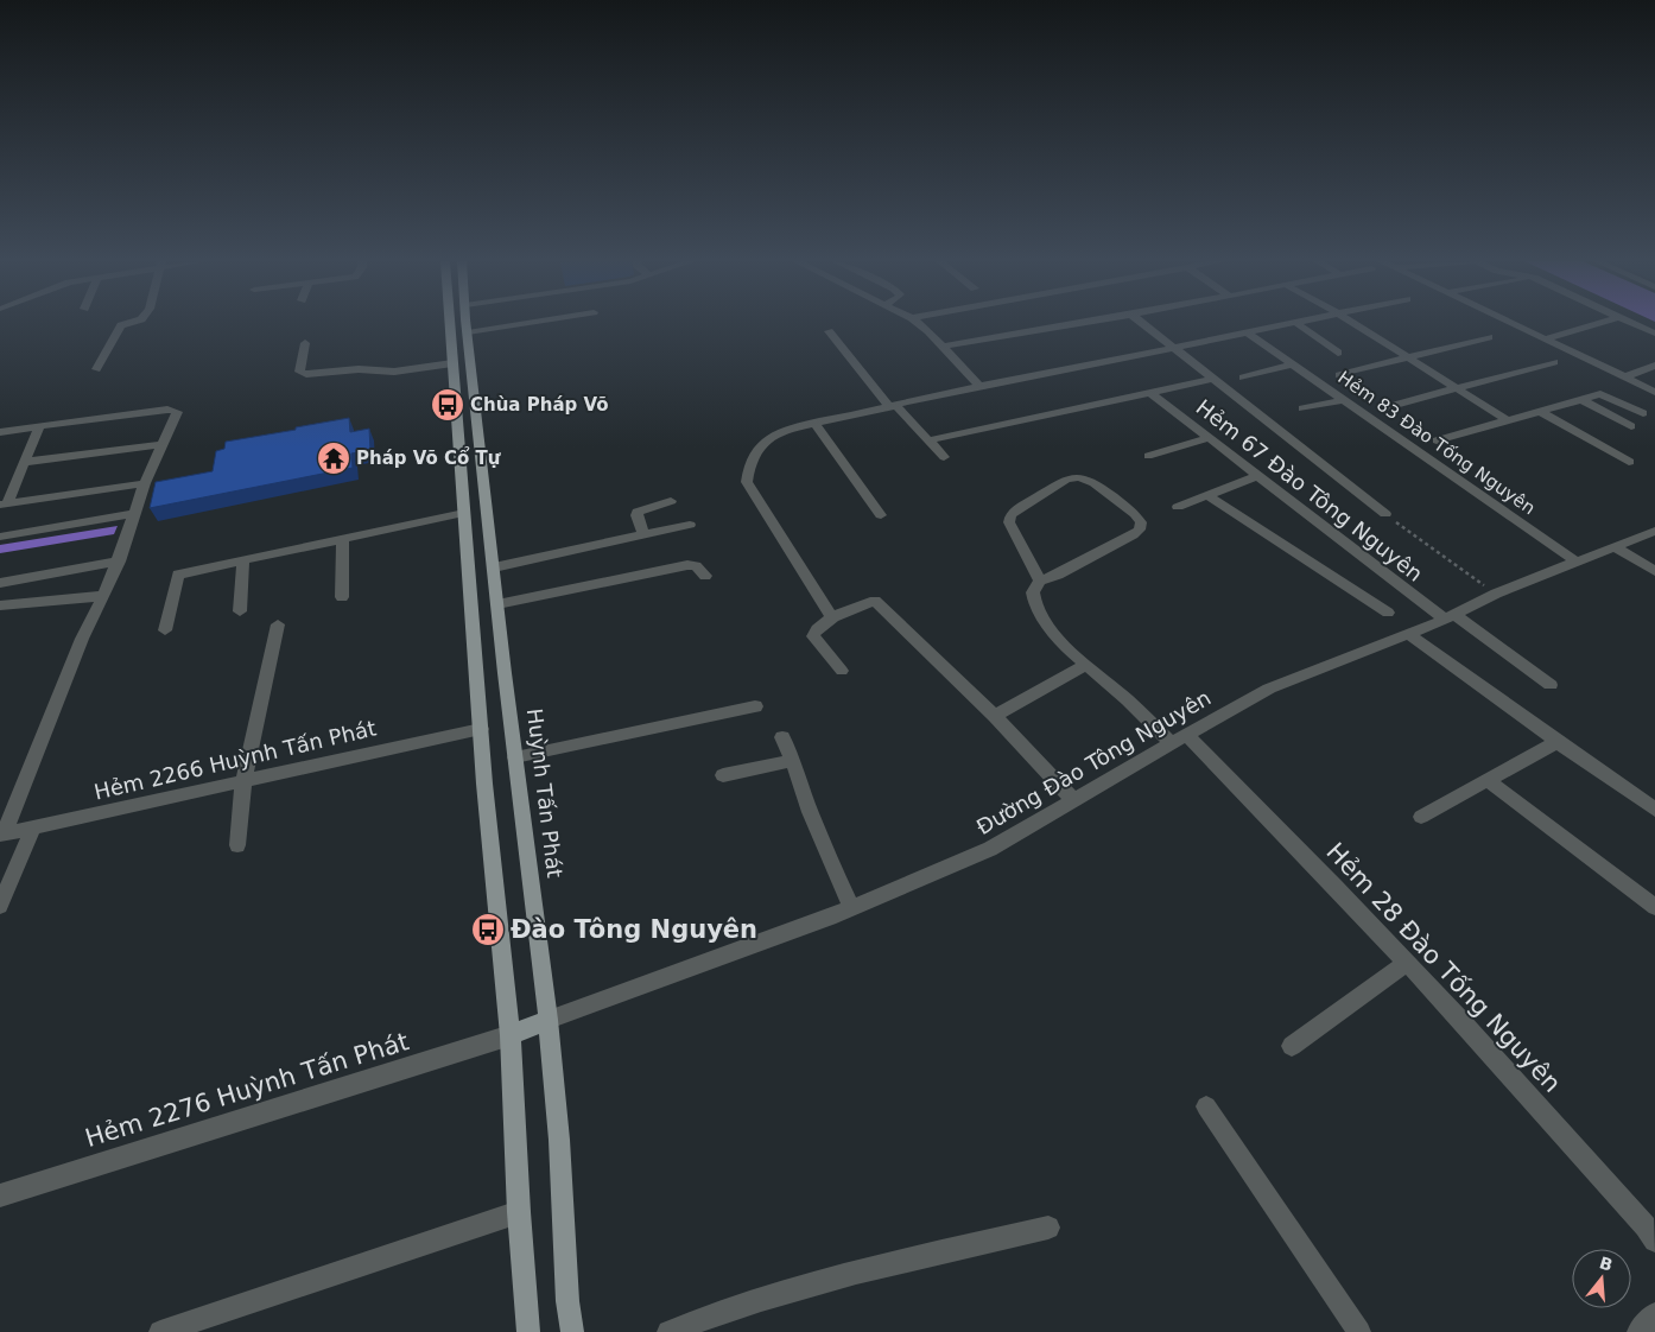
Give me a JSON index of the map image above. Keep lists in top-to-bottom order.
{
  "streets": {
    "main road": ["Huỳnh Tấn Phát"],
    "street": [
      "Hẻm 83 Đào Tống Nguyên",
      "Hẻm 67 Đào Tông Nguyên",
      "Hẻm 2266 Huỳnh Tấn Phát",
      "Đường Đào Tông Nguyên",
      "Hẻm 28 Đào Tống Nguyên",
      "Hẻm 2276 Huỳnh Tấn Phát"
    ]
  },
  "crossings": [
    ["Hẻm 83 Đào Tống Nguyên", "Đường Đào Tông Nguyên"],
    ["Hẻm 67 Đào Tông Nguyên", "Đường Đào Tông Nguyên"],
    ["Đường Đào Tông Nguyên", "Huỳnh Tấn Phát"],
    ["Đường Đào Tông Nguyên", "Hẻm 28 Đào Tống Nguyên"]
  ],
  "places": {
    "bus stop": ["Chùa Pháp Võ", "Đào Tông Nguyên"],
    "temple": ["Pháp Võ Cổ Tự"]
  },
  "north": "top"
}
